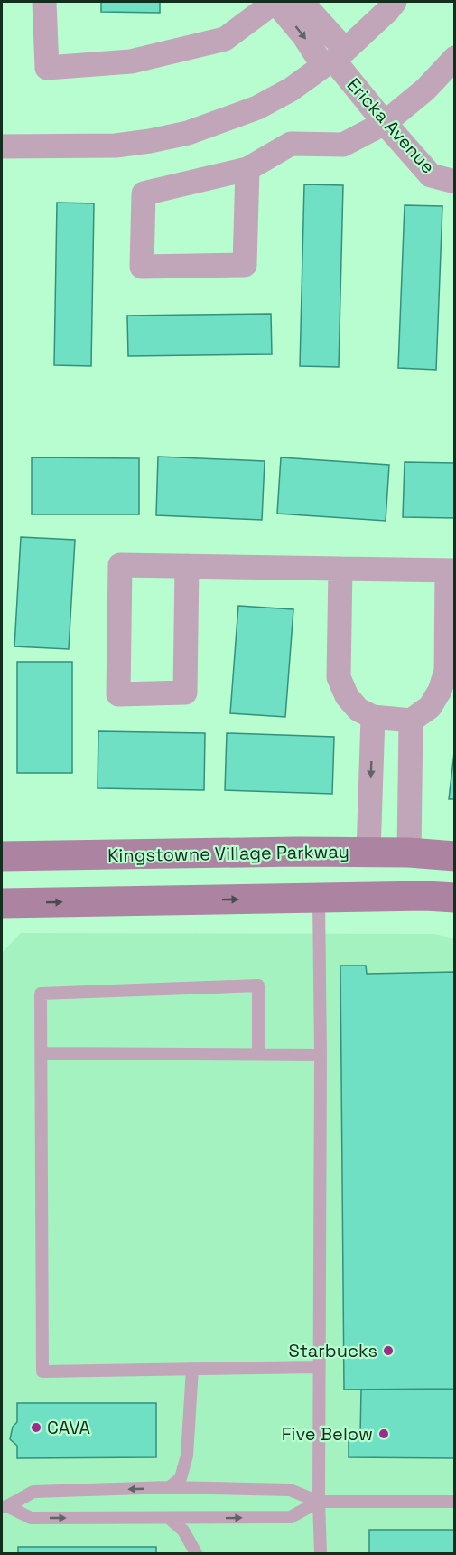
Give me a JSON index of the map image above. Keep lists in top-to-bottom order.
{
  "streets": {
    "street": ["Ericka Avenue", "Kingstowne Village Parkway"]
  },
  "places": ["Starbucks", "CAVA", "Five Below"]
}
